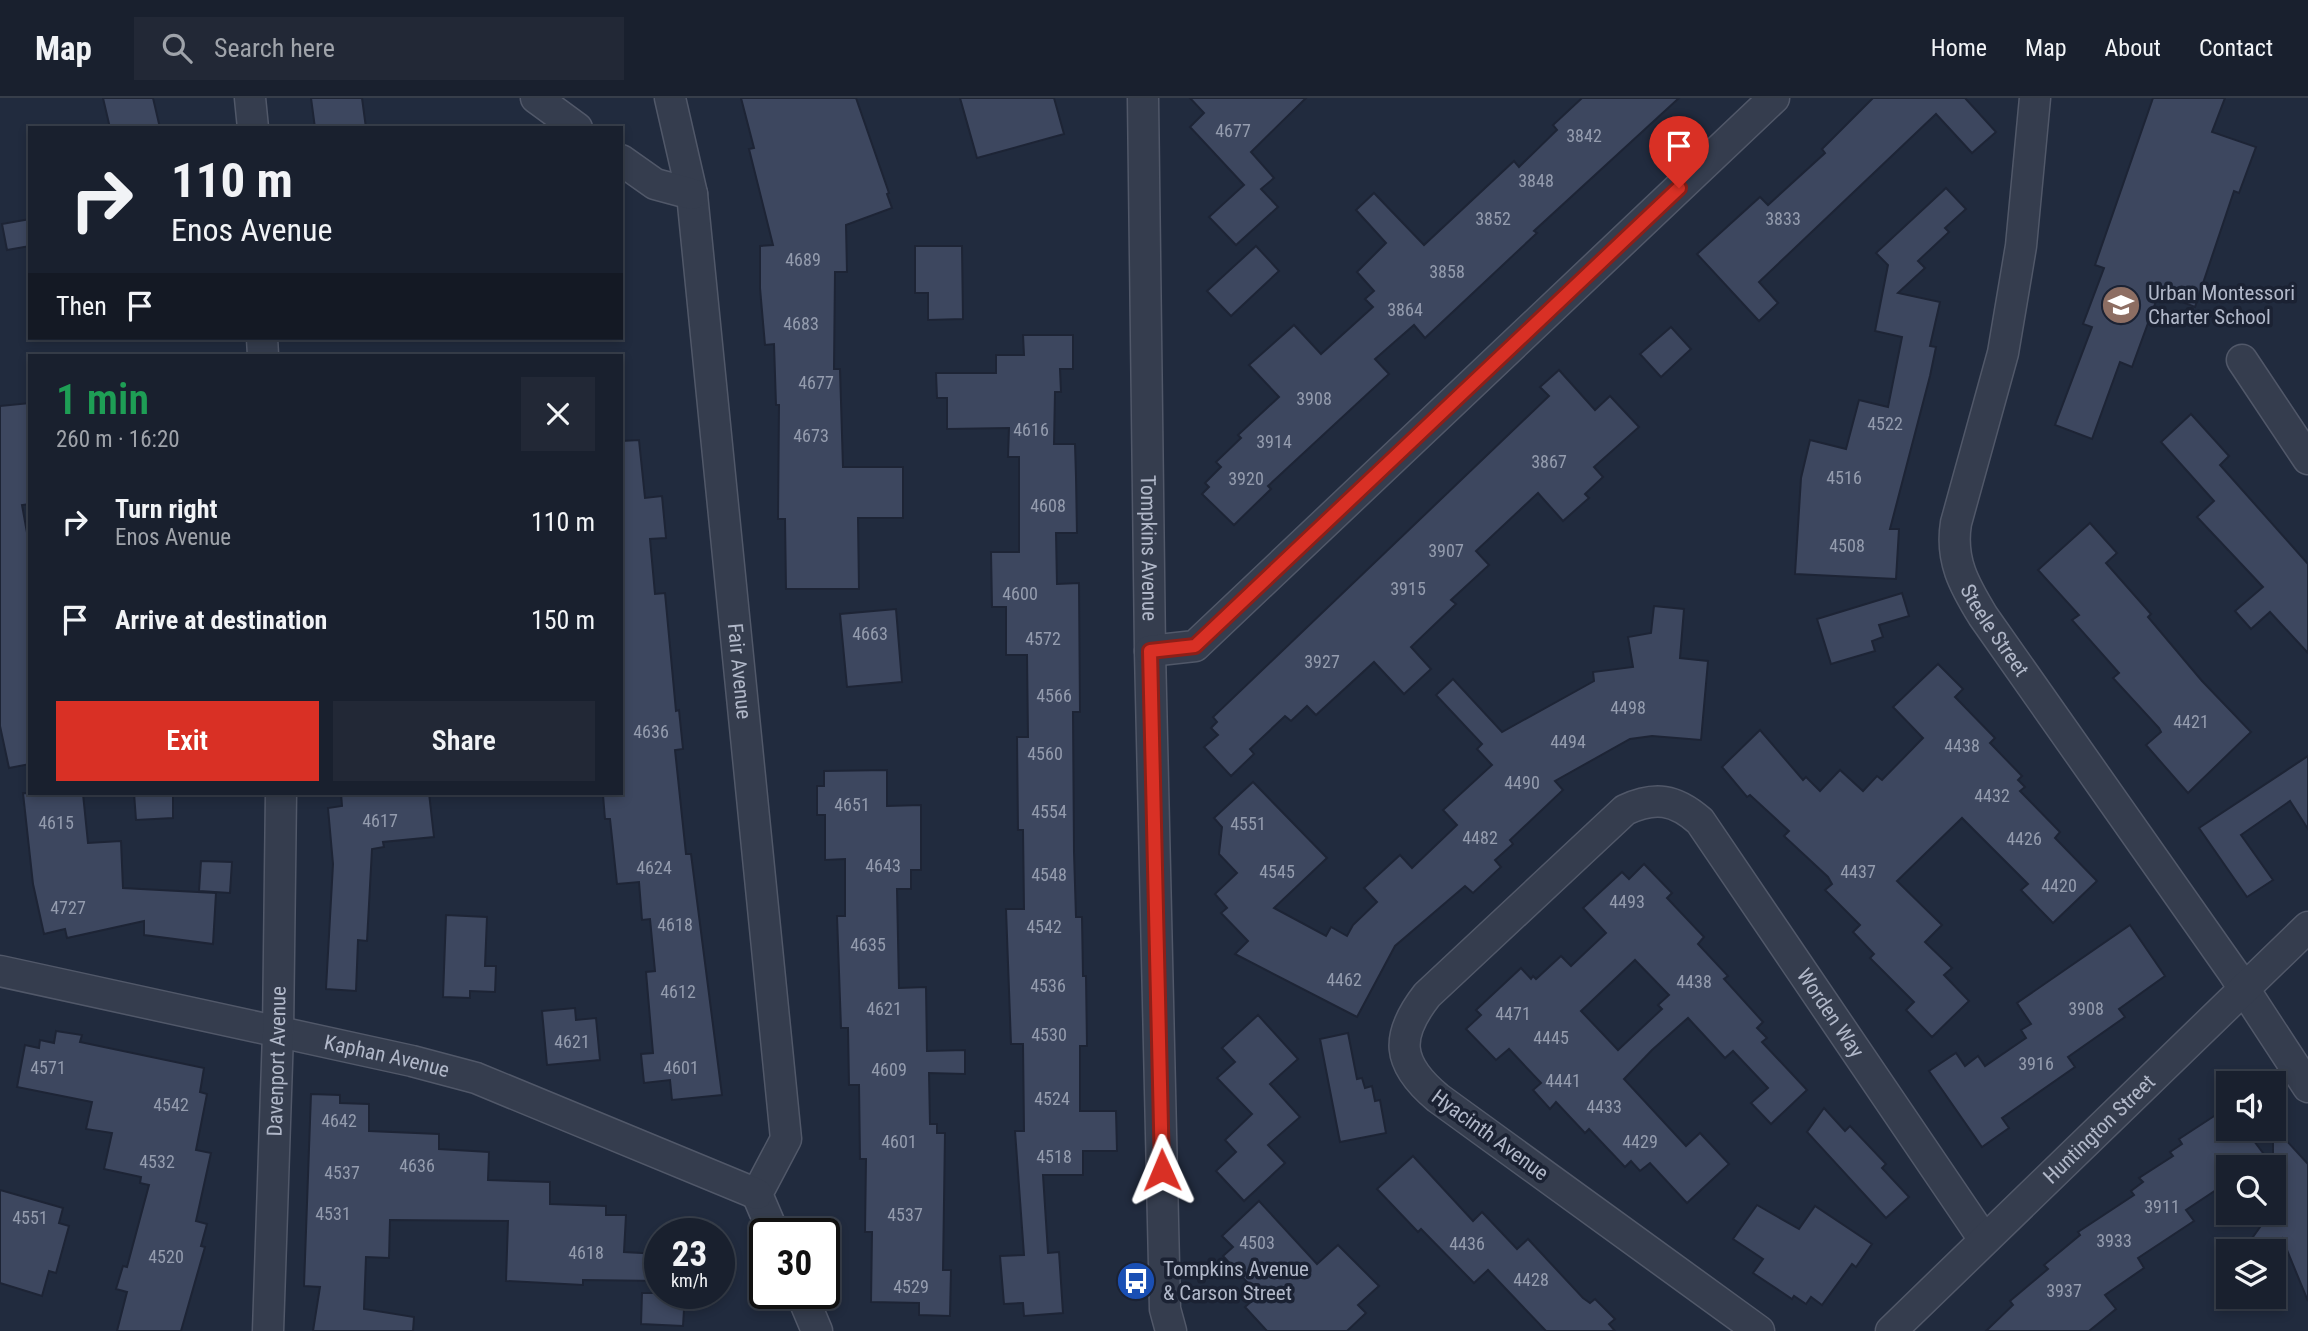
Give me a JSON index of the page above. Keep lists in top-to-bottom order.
{
  "streets": {
    "street": [
      "Tompkins Avenue",
      "Steele Street",
      "Fair Avenue",
      "Worden Way",
      "Kaphan Avenue",
      "Davenport Avenue",
      "Huntington Street",
      "Hyacinth Avenue"
    ]
  },
  "crossings": [
    ["Steele Street", "Huntington Street"],
    ["Fair Avenue", "Kaphan Avenue"],
    ["Worden Way", "Huntington Street"],
    ["Worden Way", "Hyacinth Avenue"],
    ["Kaphan Avenue", "Davenport Avenue"]
  ],
  "places": {
    "school or university": ["Urban Montessori Charter School"],
    "bus stop": ["Tompkins Avenue & Carson Street"]
  },
  "house_numbers": [
    "4677",
    "3842",
    "3848",
    "3852",
    "3833",
    "4689",
    "3858",
    "3864",
    "4683",
    "4677",
    "3908",
    "4522",
    "4616",
    "4673",
    "3914",
    "3867",
    "4516",
    "3920",
    "4608",
    "4508",
    "3907",
    "3915",
    "4600",
    "4663",
    "4572",
    "3927",
    "4566",
    "4498",
    "4421",
    "4636",
    "4494",
    "4438",
    "4560",
    "4490",
    "4432",
    "4651",
    "4554",
    "4617",
    "4615",
    "4551",
    "4482",
    "4426",
    "4643",
    "4624",
    "4545",
    "4437",
    "4548",
    "4420",
    "4493",
    "4727",
    "4618",
    "4542",
    "4635",
    "4462",
    "4438",
    "4536",
    "4612",
    "4621",
    "3908",
    "4471",
    "4530",
    "4445",
    "4621",
    "3916",
    "4571",
    "4601",
    "4609",
    "4441",
    "4524",
    "4542",
    "4433",
    "4642",
    "4601",
    "4429",
    "4518",
    "4532",
    "4636",
    "4537",
    "3911",
    "4531",
    "4537",
    "4551",
    "3933",
    "4503",
    "4436",
    "4618",
    "4520",
    "4428",
    "4529",
    "3937"
  ],
  "page": {
    "header": "Map",
    "search": "Search here",
    "nav": [
      "Home",
      "Map",
      "About",
      "Contact"
    ],
    "turn": ["110 m", "Enos Avenue"],
    "then": "Then",
    "heading": ["1 min", "260 m · 16:20"],
    "list": [
      {
        "name": "Turn right",
        "note": "Enos Avenue",
        "value": "110 m"
      },
      {
        "name": "Arrive at destination",
        "value": "150 m"
      }
    ],
    "buttons": ["Exit", "Share"],
    "speed": "23 km/h",
    "limit": "30"
  }
}
